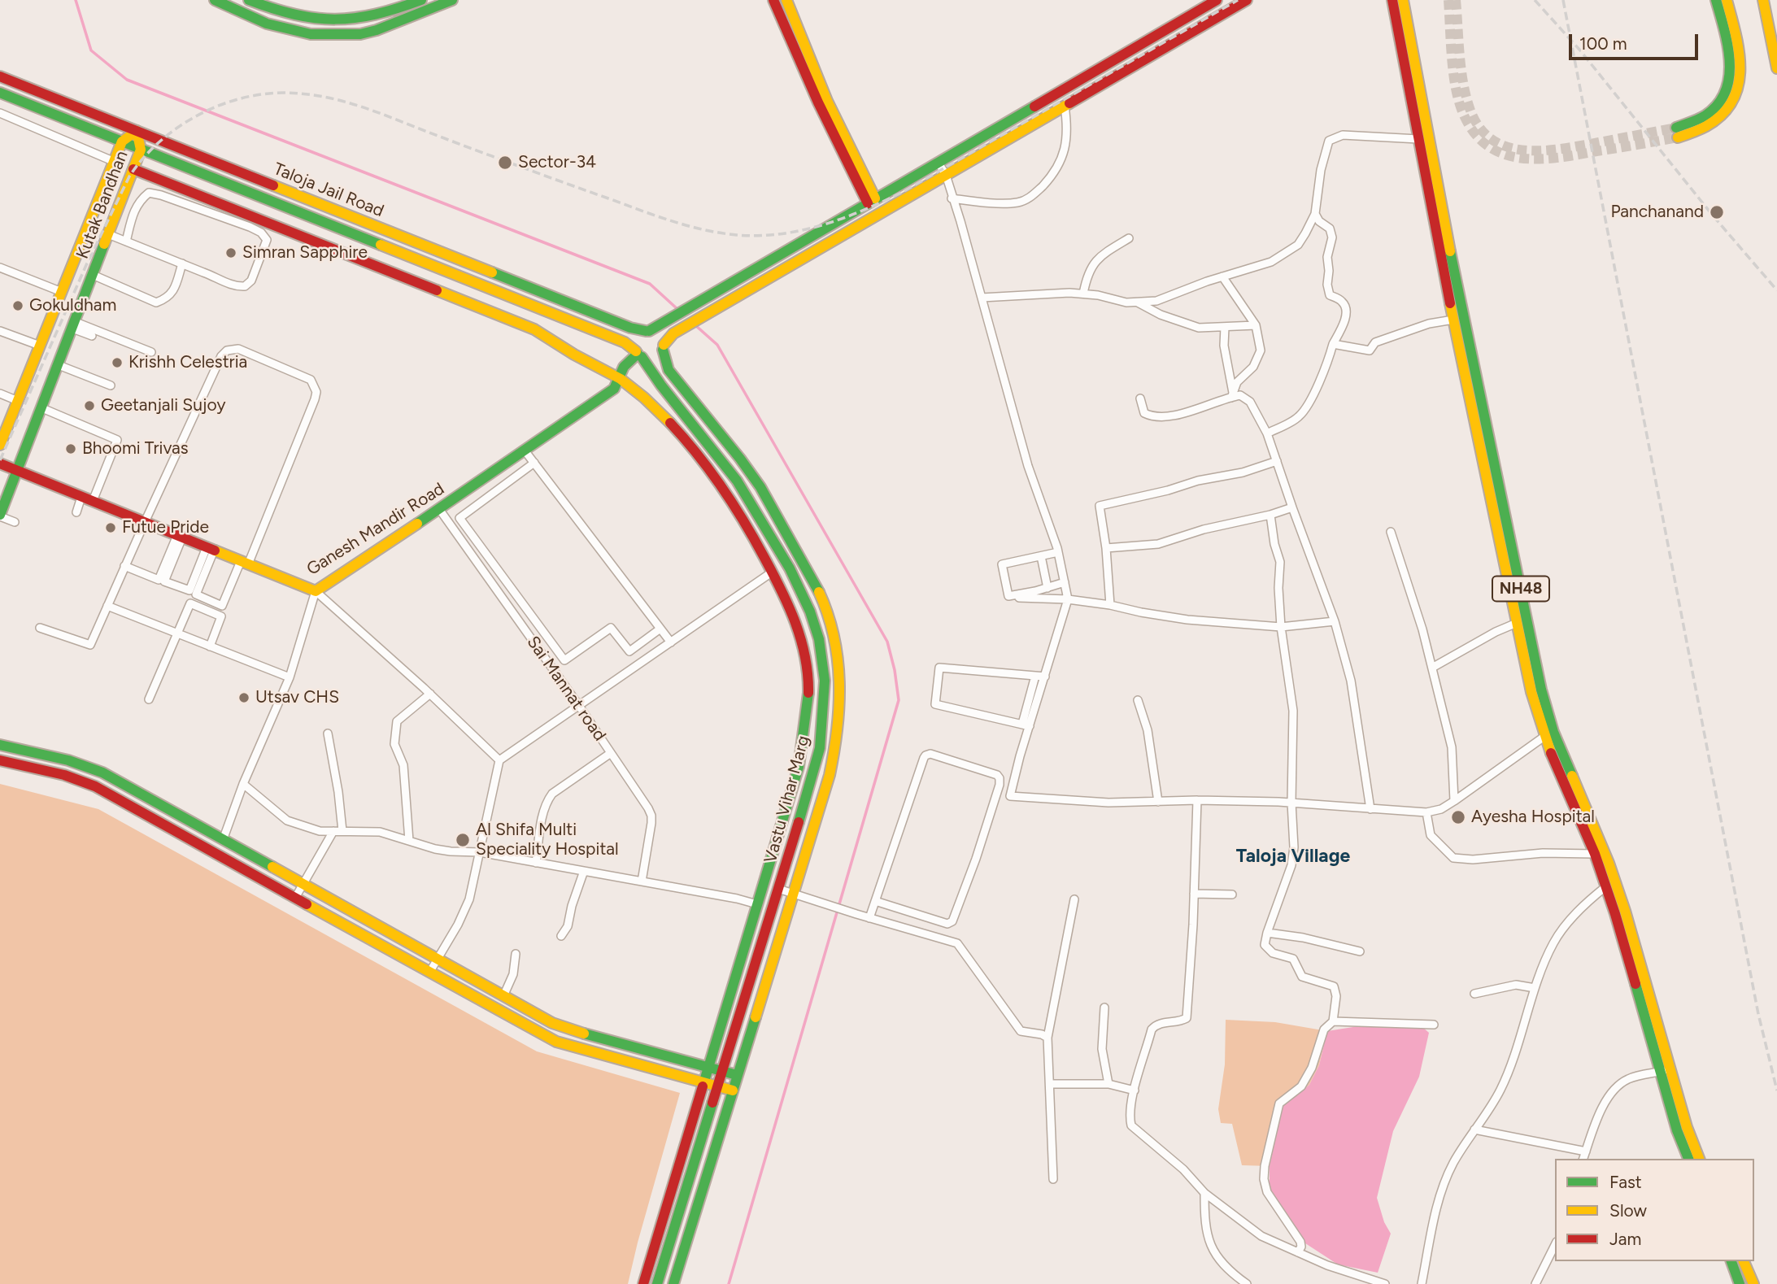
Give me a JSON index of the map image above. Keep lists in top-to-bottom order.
{
  "streets": {
    "main road": [
      "Taloja Jail Road",
      "Kutak Bandhan",
      "Ganesh Mandir Road",
      "NH48",
      "Vastu Vihar Marg"
    ],
    "street": ["Sai Mannat road"]
  },
  "crossings": [
    ["Taloja Jail Road", "Kutak Bandhan"],
    ["Taloja Jail Road", "Ganesh Mandir Road"],
    ["Taloja Jail Road", "Vastu Vihar Marg"],
    ["Kutak Bandhan", "Ganesh Mandir Road"],
    ["Ganesh Mandir Road", "Sai Mannat road"],
    ["Ganesh Mandir Road", "Vastu Vihar Marg"]
  ],
  "districts": ["Taloja Village"],
  "places": [
    "Sector-34",
    "Panchanand",
    "Simran Sapphire",
    "Gokuldham",
    "Krishh Celestria",
    "Geetanjali Sujoy",
    "Bhoomi Trivas",
    "Futue Pride",
    "Utsav CHS",
    "Ayesha Hospital",
    "Al Shifa Multi Speciality Hospital"
  ],
  "legend": ["Fast", "Slow", "Jam"],
  "scale_bar": "100 m"
}
